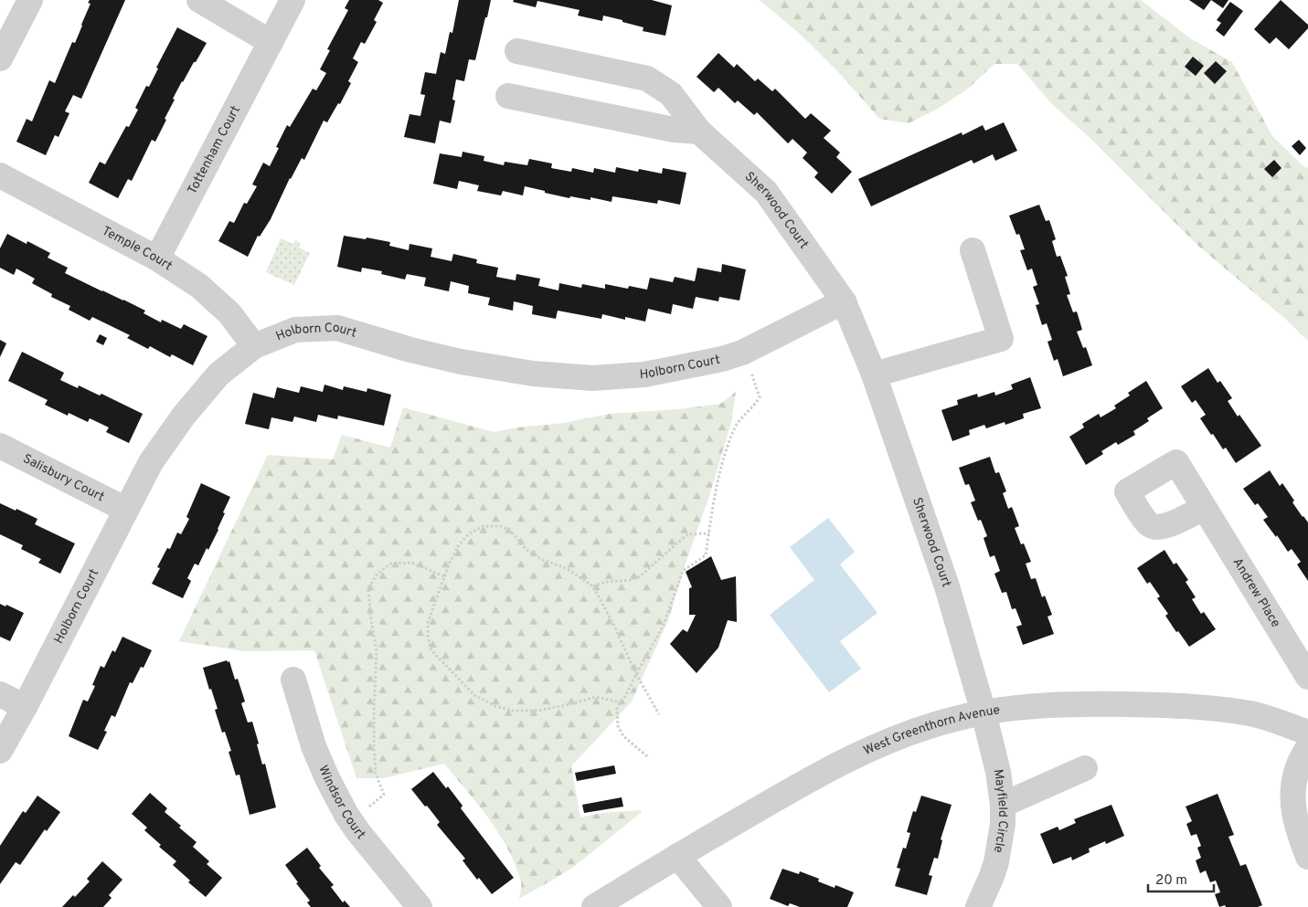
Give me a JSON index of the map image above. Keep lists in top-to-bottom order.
{
  "streets": {
    "street": [
      "Tottenham Court",
      "Sherwood Court",
      "Temple Court",
      "Holborn Court",
      "Salisbury Court",
      "Andrew Place",
      "West Greenthorn Avenue",
      "Windsor Court",
      "Mayfield Circle"
    ]
  },
  "crossings": [
    ["Tottenham Court", "Temple Court"],
    ["Sherwood Court", "Holborn Court"],
    ["Sherwood Court", "West Greenthorn Avenue"],
    ["Sherwood Court", "Mayfield Circle"],
    ["Temple Court", "Holborn Court"],
    ["Holborn Court", "Salisbury Court"],
    ["West Greenthorn Avenue", "Mayfield Circle"]
  ],
  "scale_bar": "20 m"
}
